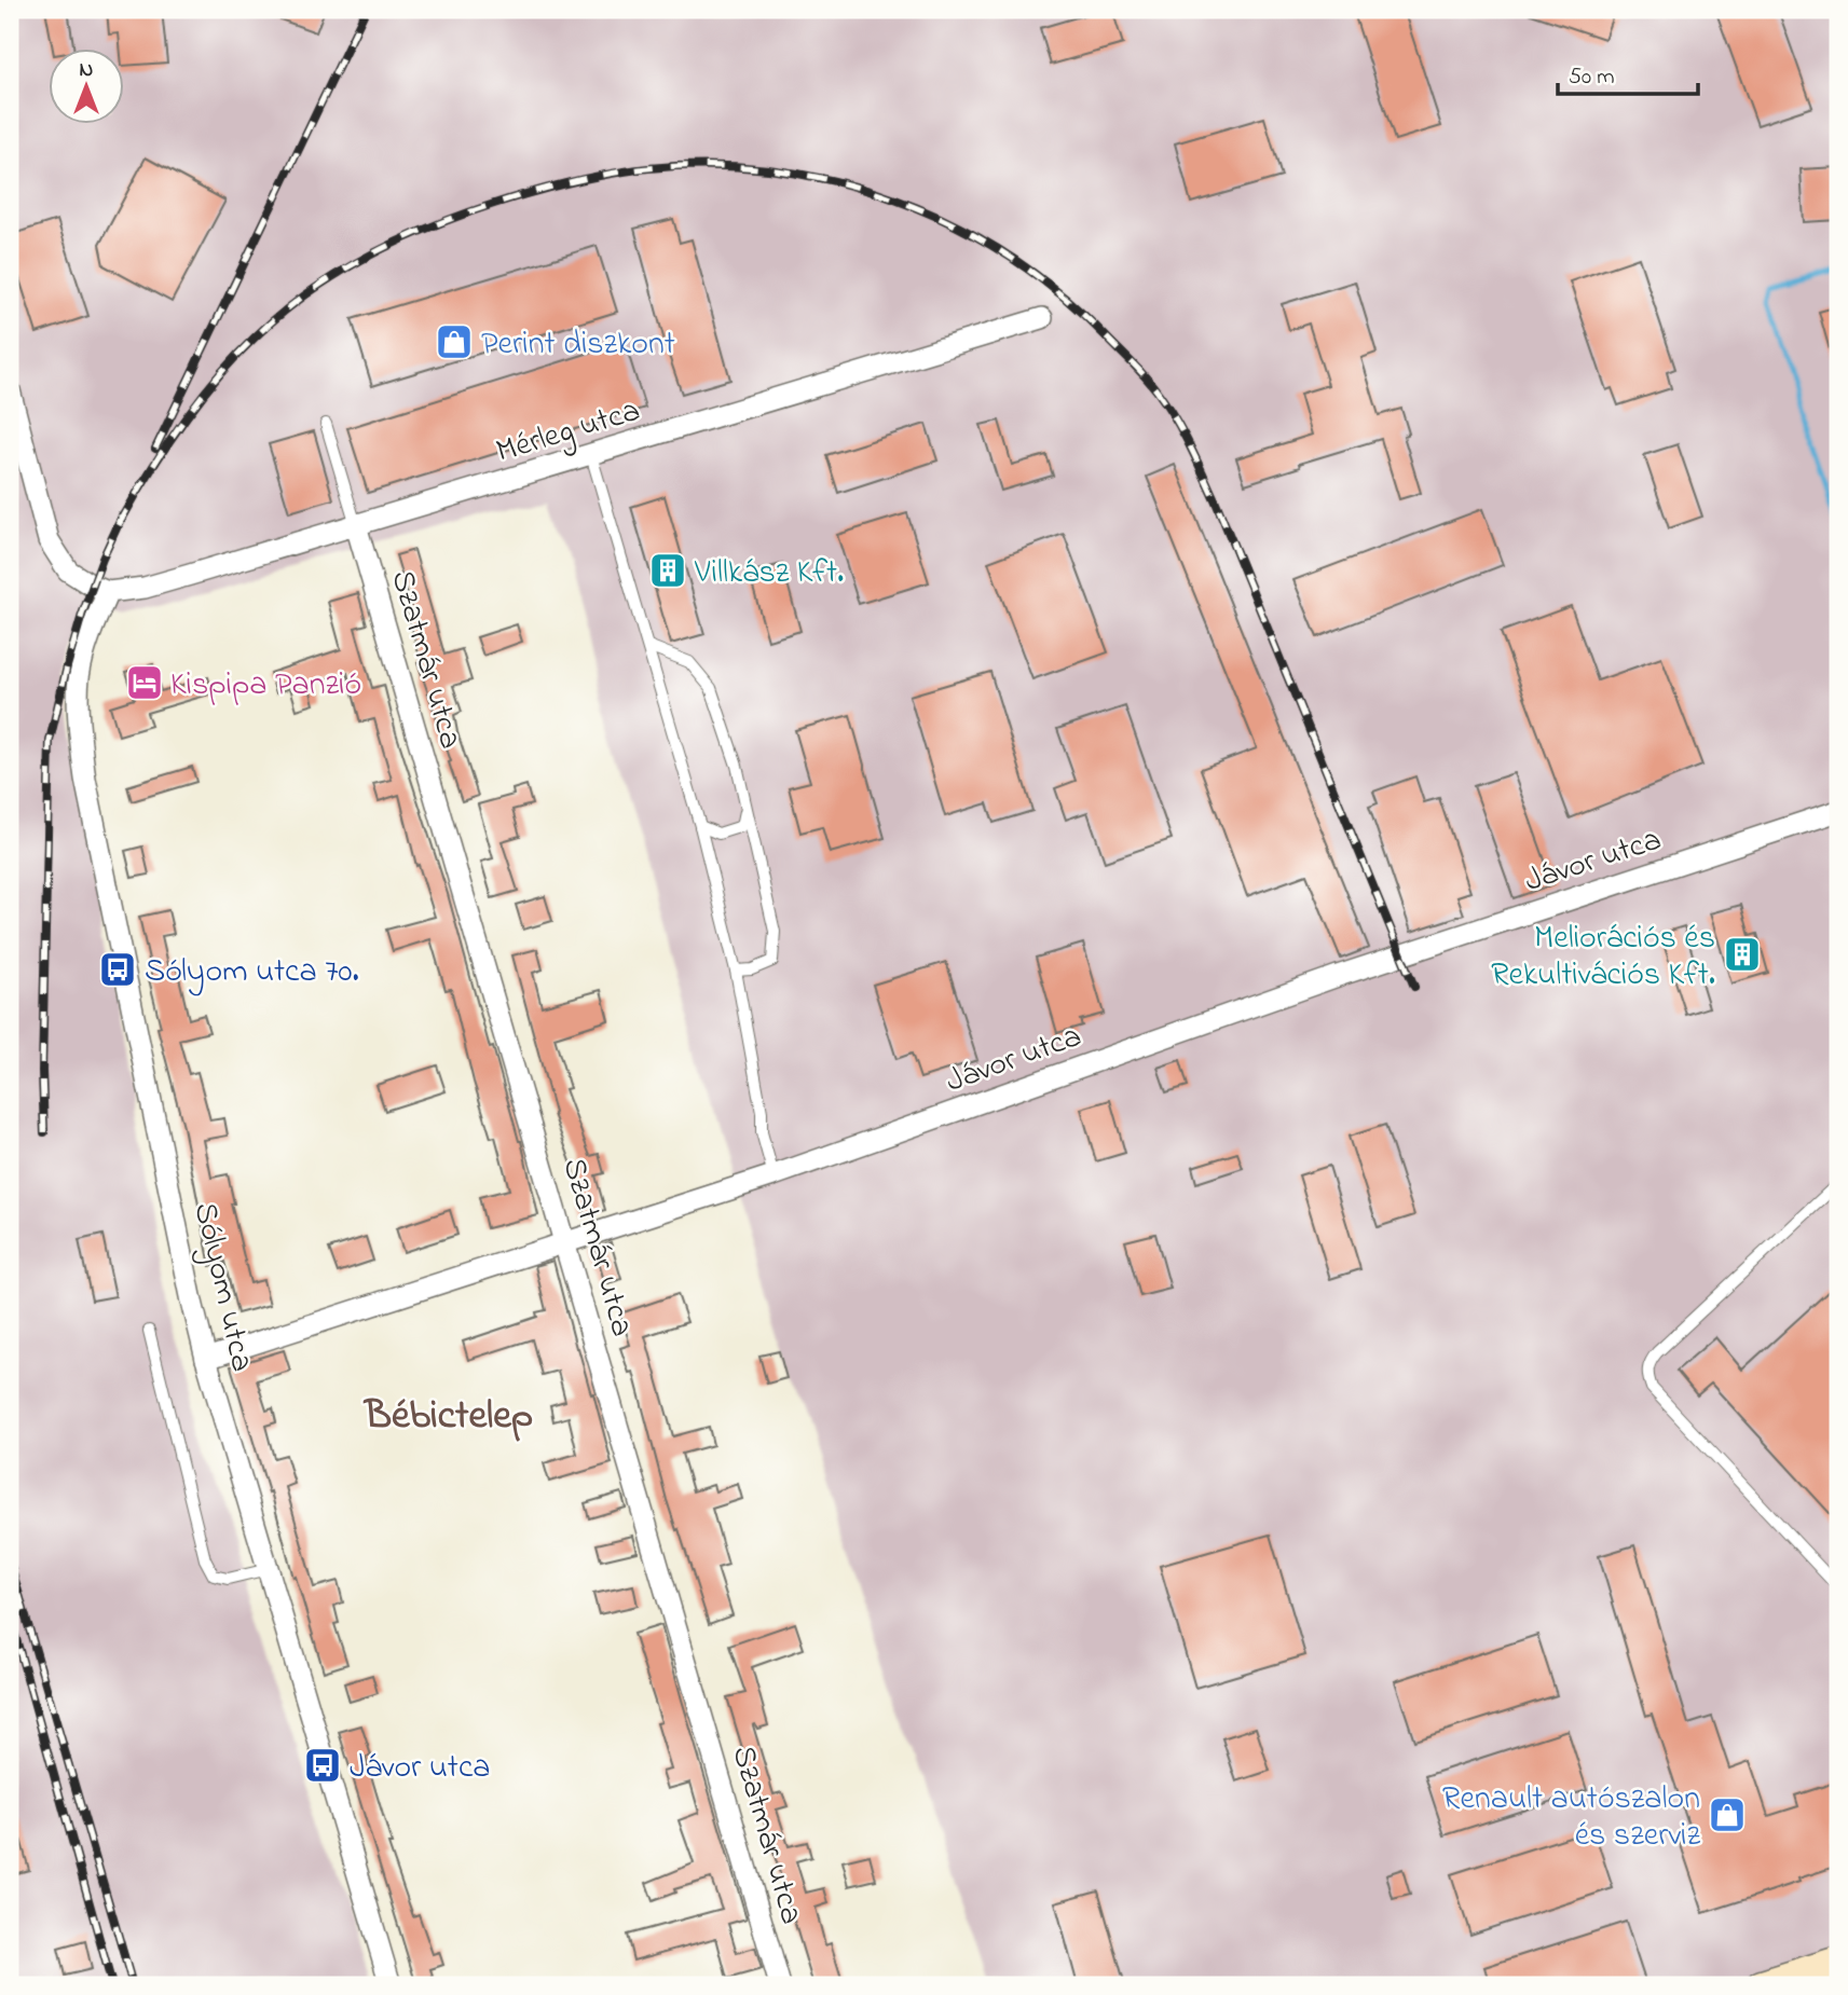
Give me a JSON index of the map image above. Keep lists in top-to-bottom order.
{
  "streets": {
    "street": [
      "Mérleg utca",
      "Szatmár utca",
      "Jávor utca",
      "Sólyom utca"
    ]
  },
  "crossings": [
    ["Mérleg utca", "Szatmár utca"],
    ["Mérleg utca", "Sólyom utca"],
    ["Szatmár utca", "Jávor utca"],
    ["Jávor utca", "Sólyom utca"]
  ],
  "districts": ["Bébictelep"],
  "places": {
    "shop": ["Perint diszkont", "Renault autószalon és szerviz"],
    "building": ["Villkász Kft.", "Meliorációs és Rekultivációs Kft."],
    "hotel": ["Kispipa Panzió"],
    "bus stop": ["Sólyom utca 70.", "Jávor utca"]
  },
  "scale_bar": "50 m",
  "north": "top"
}
